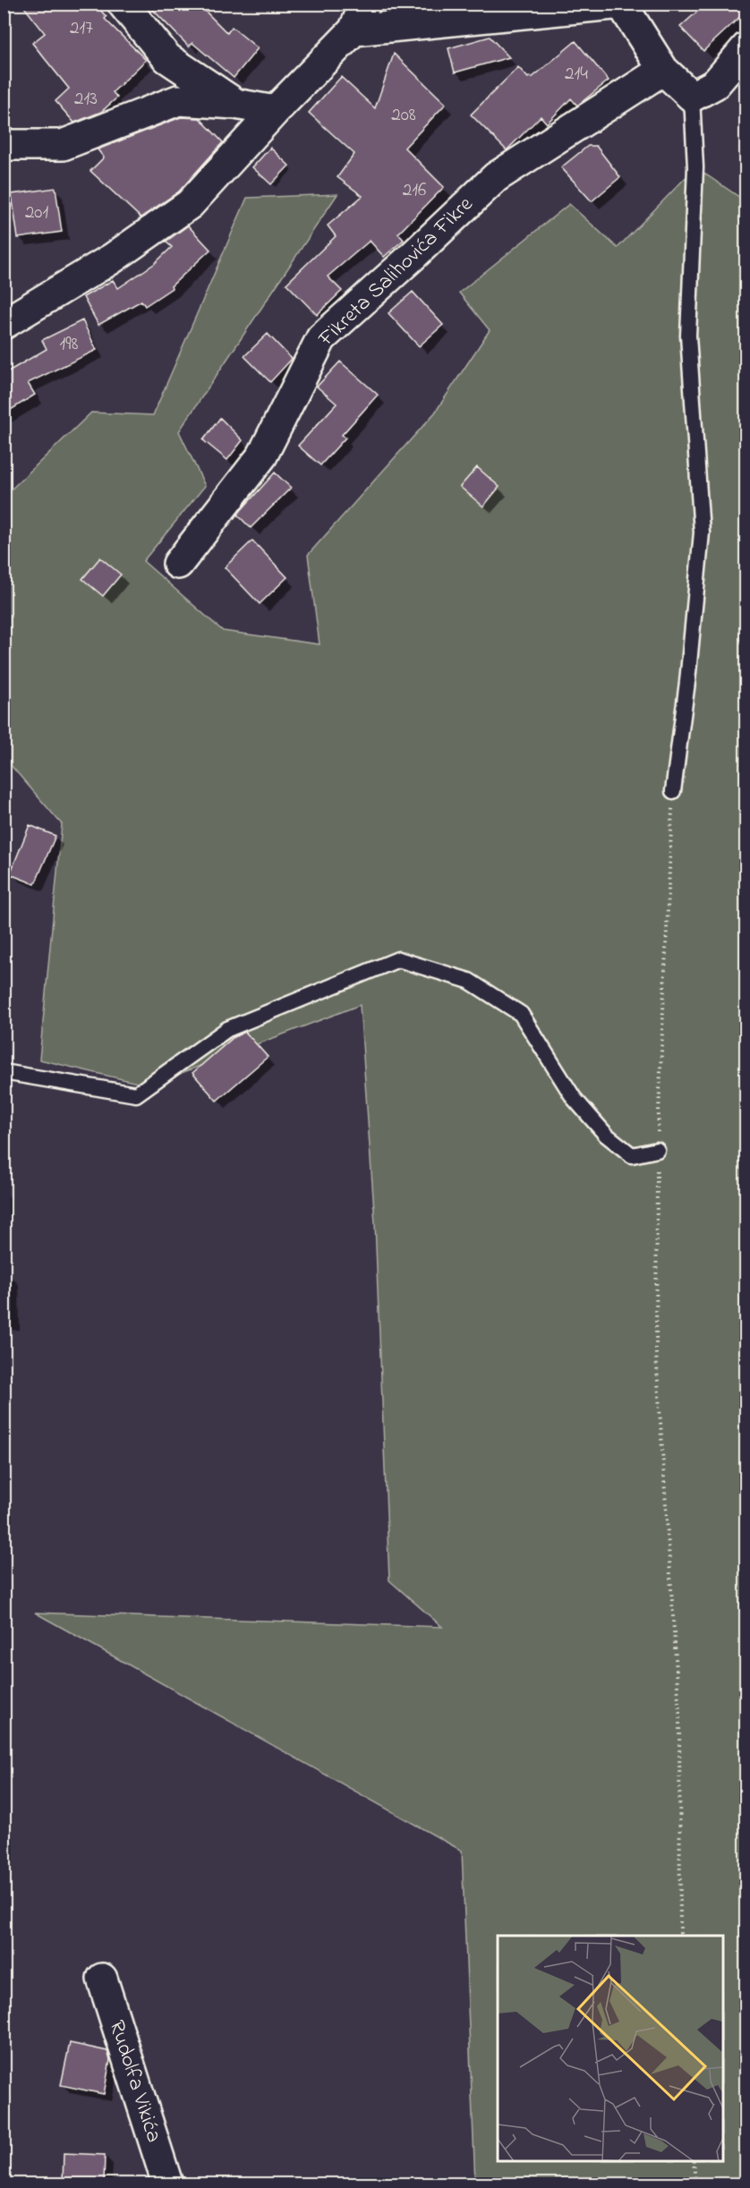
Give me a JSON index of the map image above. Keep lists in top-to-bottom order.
{
  "streets": {
    "street": ["Fikreta Salihovića Fikre", "Rudolfa Vikića"]
  },
  "house_numbers": [
    "217",
    "214",
    "213",
    "208",
    "216",
    "201",
    "198"
  ]
}
